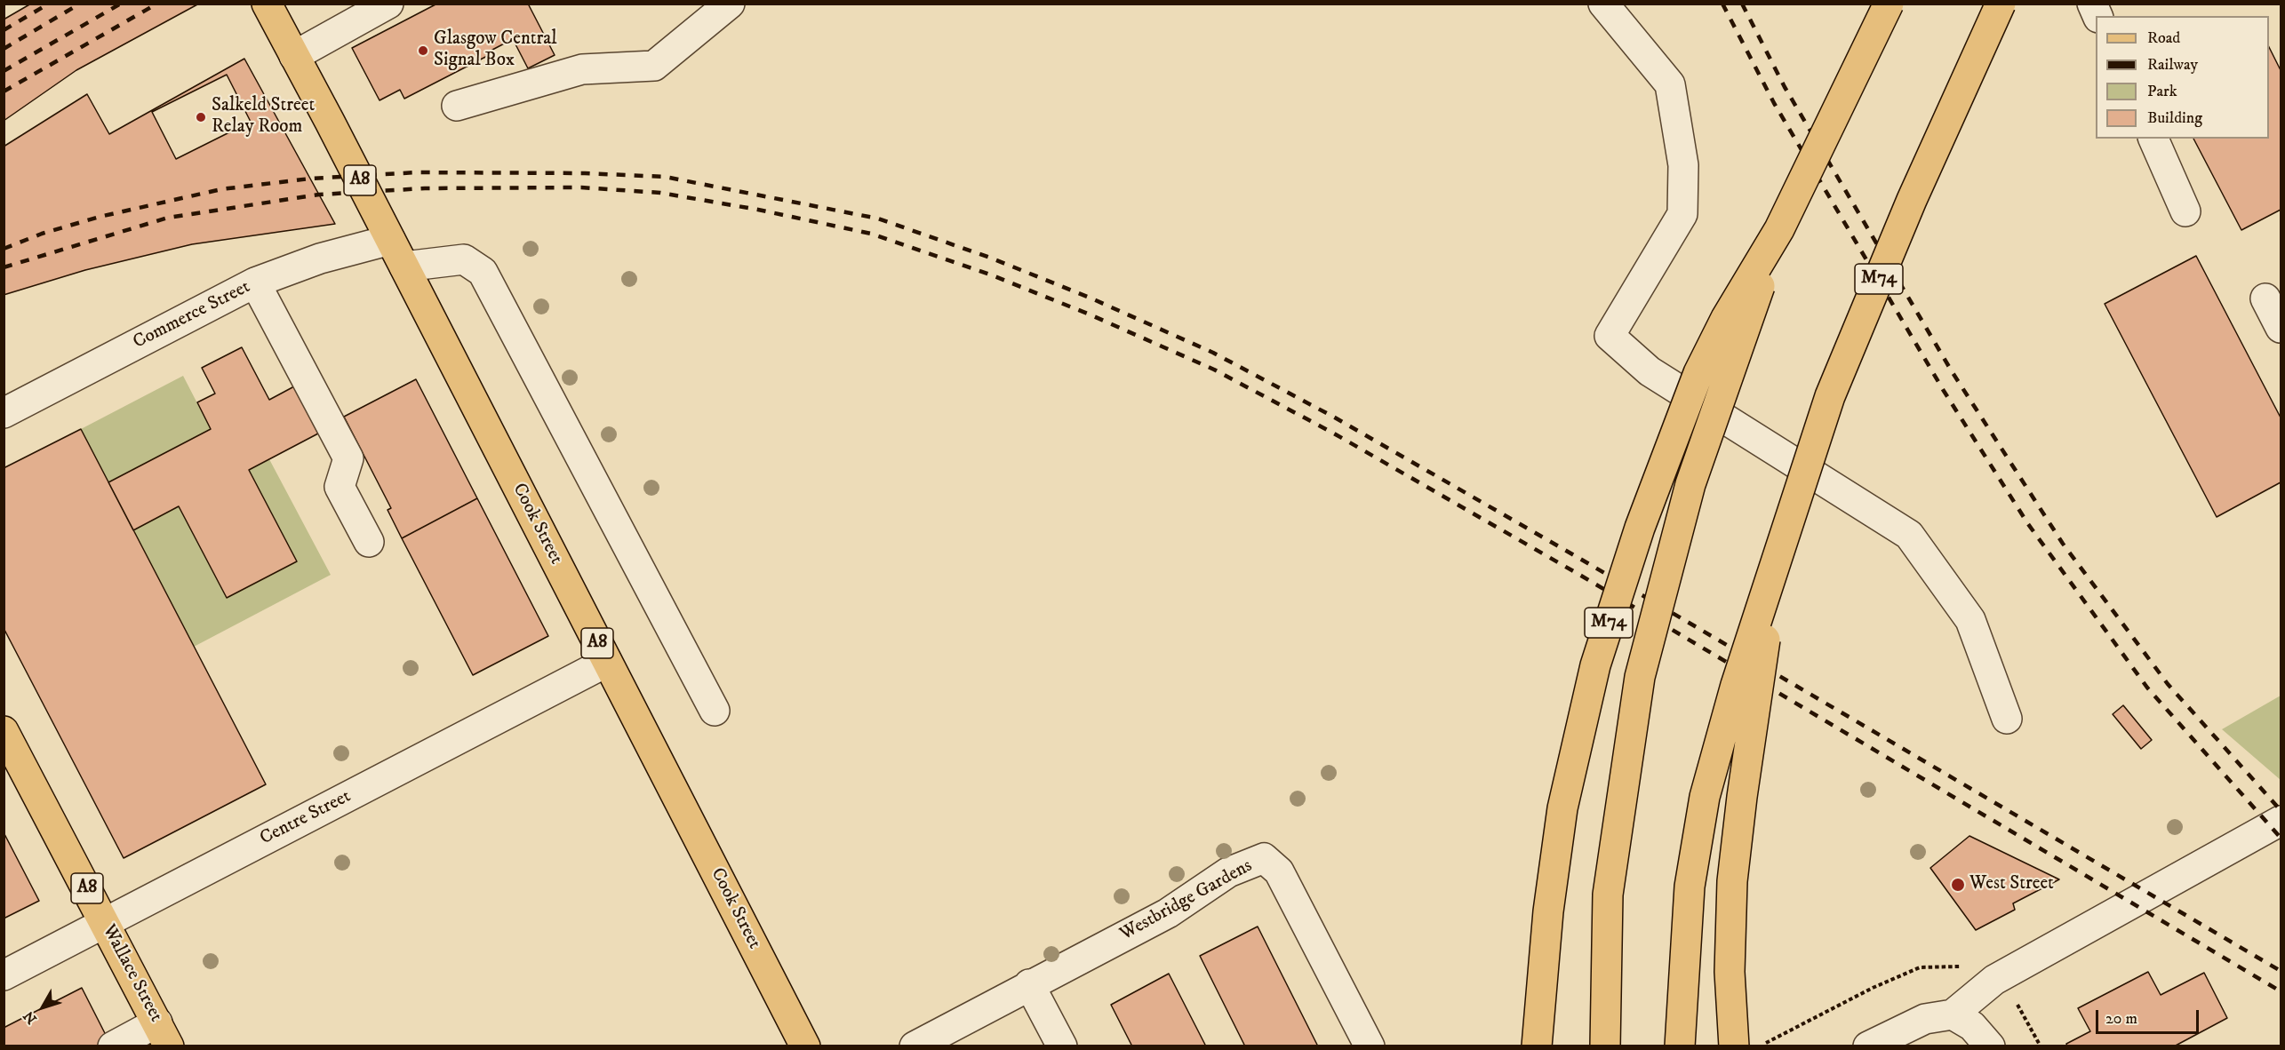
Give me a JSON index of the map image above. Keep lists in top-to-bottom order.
{
  "streets": {
    "main road": [
      "A8",
      "M74",
      "Cook Street",
      "Wallace Street"
    ],
    "street": ["Commerce Street", "Centre Street", "Westbridge Gardens"]
  },
  "crossings": [
    ["Commerce Street", "Cook Street"],
    ["Cook Street", "Centre Street"],
    ["Centre Street", "Wallace Street"]
  ],
  "places": ["Glasgow Central Signal Box", "Salkeld Street Relay Room", "West Street"],
  "legend": [
    "Road",
    "Railway",
    "Park",
    "Building"
  ],
  "scale_bar": "20 m",
  "north": "bottom left"
}
